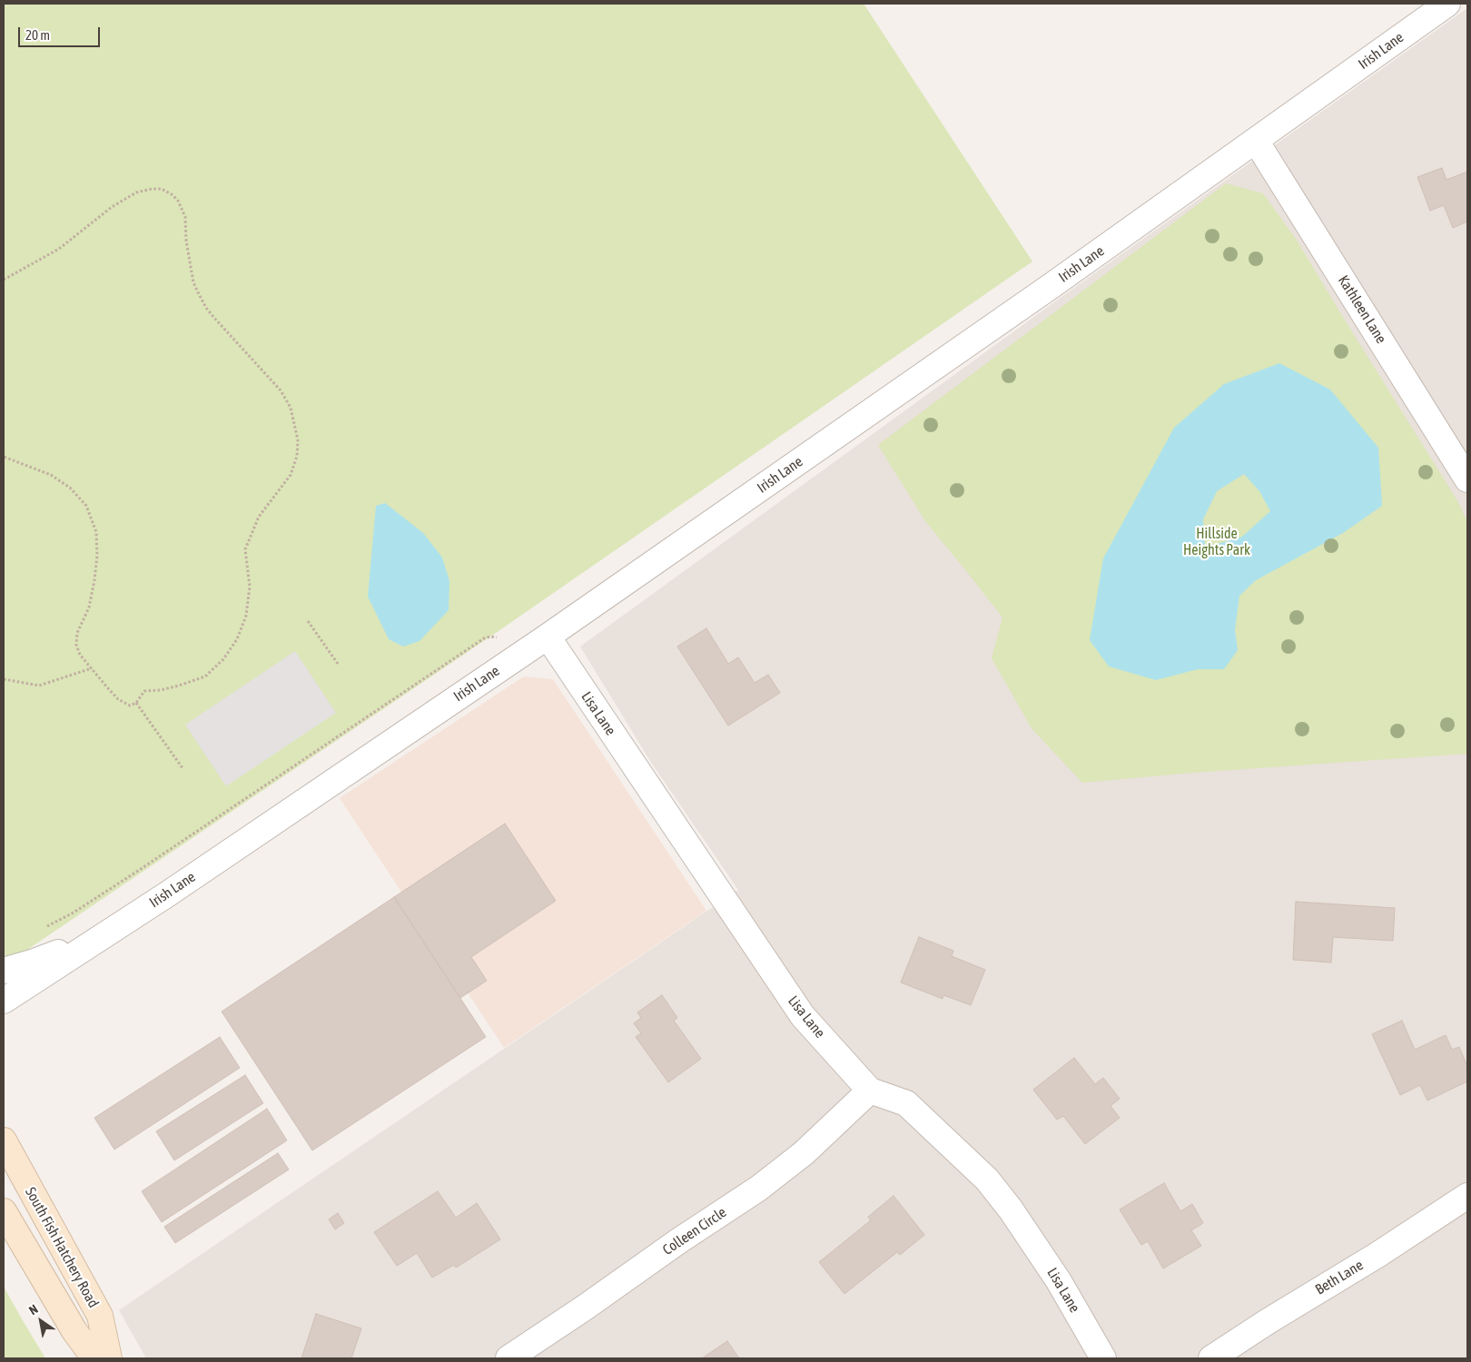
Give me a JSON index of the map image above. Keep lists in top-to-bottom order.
{
  "streets": {
    "main road": ["South Fish Hatchery Road"],
    "street": [
      "Irish Lane",
      "Kathleen Lane",
      "Lisa Lane",
      "Colleen Circle",
      "Beth Lane"
    ]
  },
  "crossings": [
    ["Irish Lane", "Kathleen Lane"],
    ["Irish Lane", "Lisa Lane"],
    ["Lisa Lane", "Colleen Circle"]
  ],
  "parks": ["Hillside Heights Park"],
  "scale_bar": "20 m",
  "north": "top left"
}
